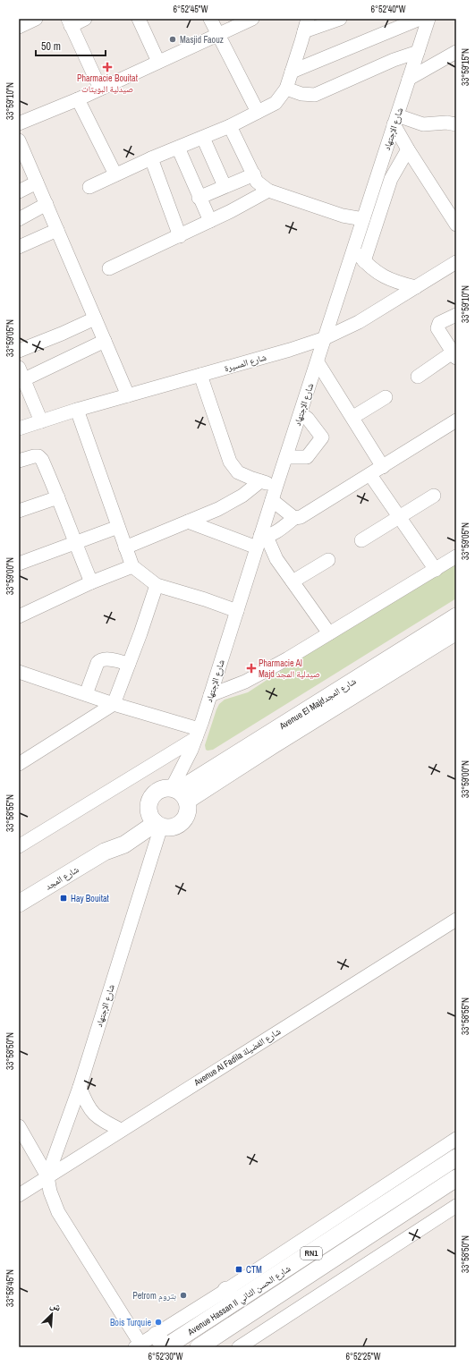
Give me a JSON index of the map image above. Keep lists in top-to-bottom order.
{
  "streets": {
    "main road": [
      "Avenue El Majdشارع المجد",
      "شارع المجد",
      "RN1",
      "Avenue Hassan II شارع الحسن الثاني"
    ],
    "street": ["شارع الإجتهاد", "شارع المسيرة", "Avenue Al Fadila شارع الفضيلة"]
  },
  "crossings": [
    ["شارع الإجتهاد", "شارع المسيرة"],
    ["شارع الإجتهاد", "Avenue El Majdشارع المجد"],
    ["شارع الإجتهاد", "شارع المجد"],
    ["شارع الإجتهاد", "Avenue Al Fadila شارع الفضيلة"],
    ["Avenue El Majdشارع المجد", "شارع المجد"]
  ],
  "places": {
    "other": ["Masjid Faouz", "Petrom بتروم", "Bois Turquie"],
    "health": ["Pharmacie Bouitat صيدلية البويتات", "Pharmacie Al Majd صيدلية المجد"],
    "transit": ["Hay Bouitat", "CTM"]
  },
  "scale_bar": "50 m",
  "north": "top right",
  "coordinates": [
    "6°52'45\"W",
    "6°52'40\"W",
    "33°59'15\"N",
    "33°59'10\"N",
    "33°59'05\"N",
    "33°59'00\"N",
    "33°58'55\"N",
    "33°58'50\"N",
    "33°58'45\"N",
    "6°52'30\"W",
    "6°52'25\"W"
  ]
}
